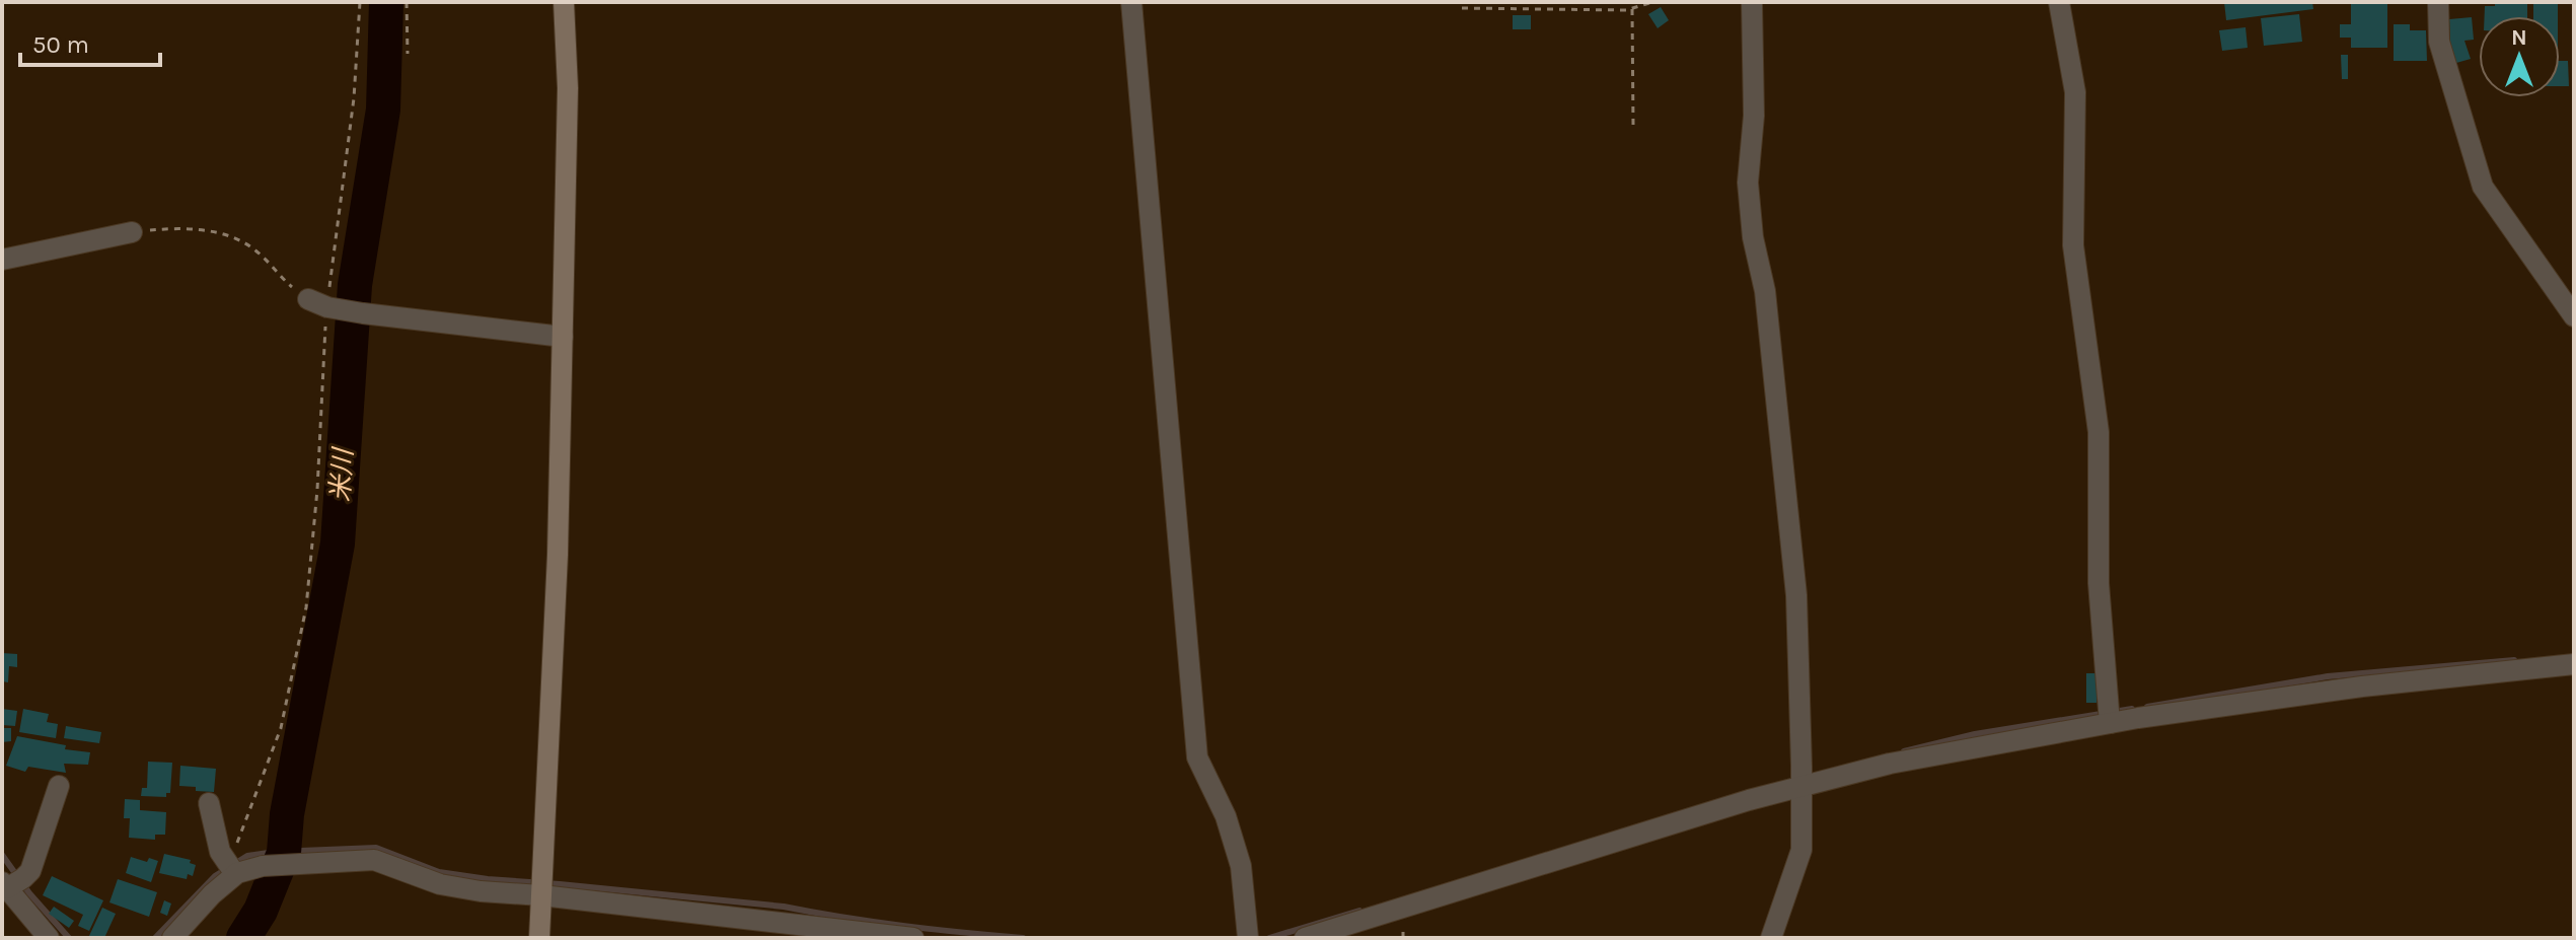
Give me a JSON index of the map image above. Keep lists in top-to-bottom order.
{
  "water": ["米川"],
  "scale_bar": "50 m",
  "north": "top"
}
